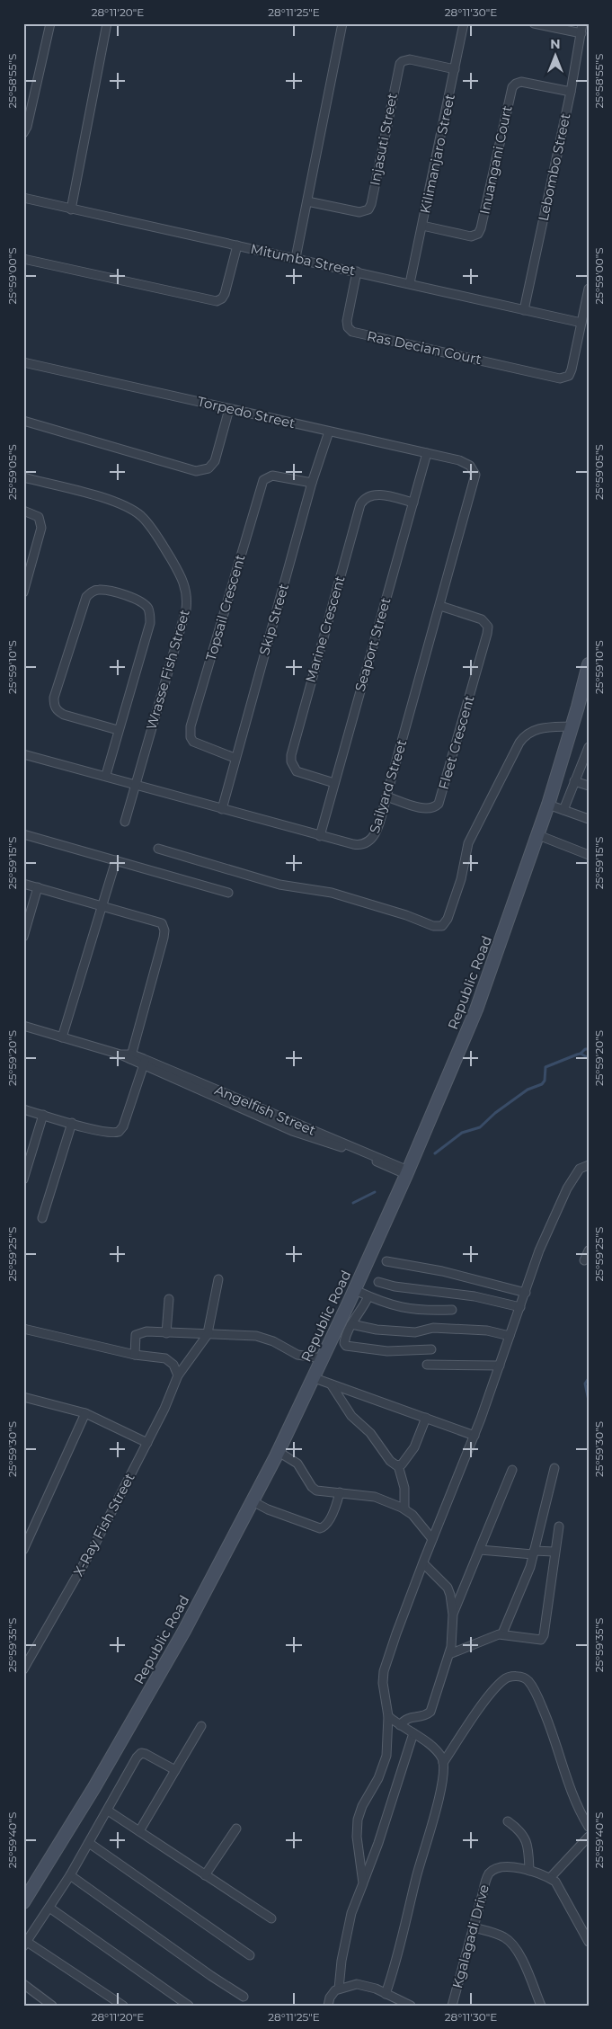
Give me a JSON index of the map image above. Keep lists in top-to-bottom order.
{
  "streets": {
    "street": [
      "Injasuti Street",
      "Kilimanjaro Street",
      "Inuangani Court",
      "Lebombo Street",
      "Mitumba Street",
      "Ras Decian Court",
      "Torpedo Street",
      "Topsail Crescent",
      "Skip Street",
      "Marine Crescent",
      "Seaport Street",
      "Wrasse Fish Street",
      "Fleet Crescent",
      "Sailyard Street",
      "Republic Road",
      "Angelfish Street",
      "X-Ray Fish Street",
      "Kgalagadi Drive"
    ]
  },
  "crossings": [
    ["Injasuti Street", "Kilimanjaro Street"],
    ["Kilimanjaro Street", "Inuangani Court"],
    ["Kilimanjaro Street", "Mitumba Street"],
    ["Inuangani Court", "Lebombo Street"],
    ["Lebombo Street", "Mitumba Street"],
    ["Mitumba Street", "Ras Decian Court"],
    ["Torpedo Street", "Skip Street"],
    ["Torpedo Street", "Seaport Street"],
    ["Torpedo Street", "Sailyard Street"],
    ["Topsail Crescent", "Skip Street"],
    ["Skip Street", "Sailyard Street"],
    ["Marine Crescent", "Seaport Street"],
    ["Seaport Street", "Sailyard Street"],
    ["Wrasse Fish Street", "Sailyard Street"],
    ["Fleet Crescent", "Sailyard Street"],
    ["Republic Road", "Angelfish Street"]
  ],
  "north": "top",
  "coordinates": [
    "28°11'20\"E",
    "28°11'25\"E",
    "28°11'30\"E",
    "25°58'55\"S",
    "25°59'00\"S",
    "25°59'05\"S",
    "25°59'10\"S",
    "25°59'15\"S",
    "25°59'20\"S",
    "25°59'25\"S",
    "25°59'30\"S",
    "25°59'35\"S",
    "25°59'40\"S"
  ]
}
